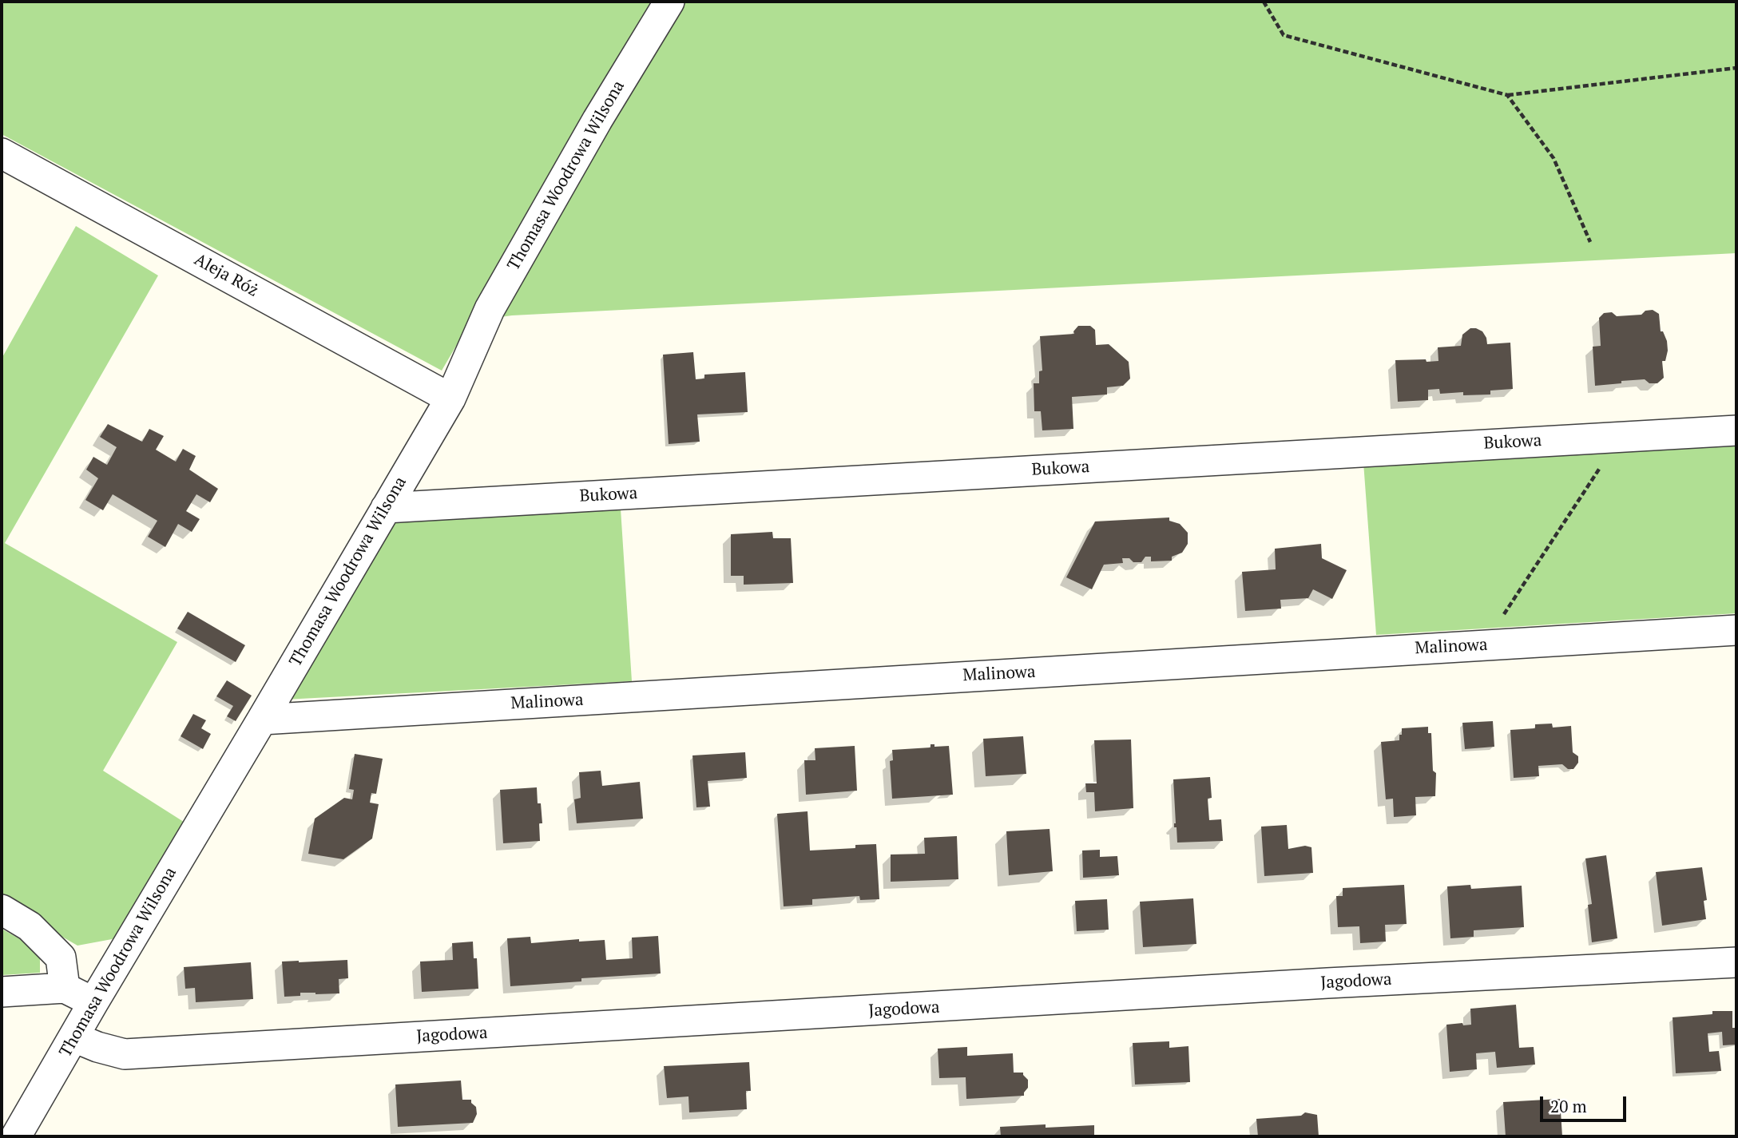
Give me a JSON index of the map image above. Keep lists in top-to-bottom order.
{
  "streets": {
    "street": [
      "Thomasa Woodrowa Wilsona",
      "Aleja Róż",
      "Bukowa",
      "Malinowa",
      "Jagodowa"
    ]
  },
  "crossings": [
    ["Thomasa Woodrowa Wilsona", "Aleja Róż"],
    ["Thomasa Woodrowa Wilsona", "Bukowa"],
    ["Thomasa Woodrowa Wilsona", "Malinowa"],
    ["Thomasa Woodrowa Wilsona", "Jagodowa"]
  ],
  "scale_bar": "20 m"
}
